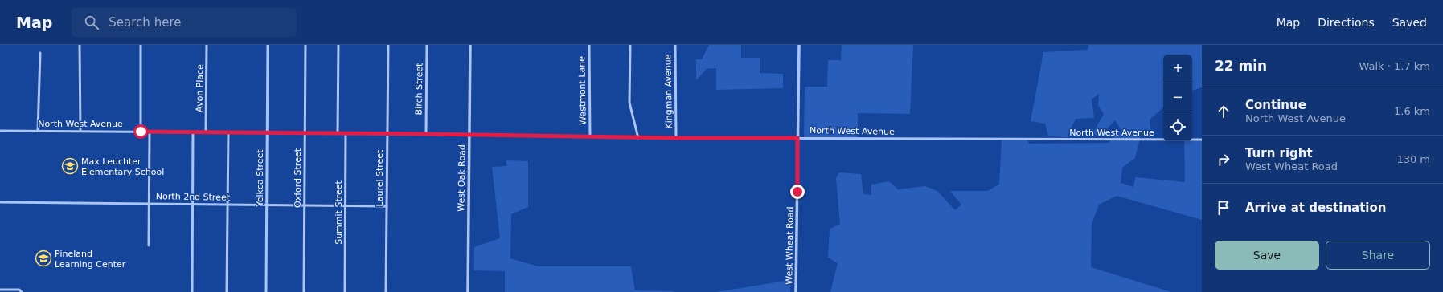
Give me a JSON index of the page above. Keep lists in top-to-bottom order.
{
  "streets": {
    "street": [
      "Avon Place",
      "Birch Street",
      "Westmont Lane",
      "Kingman Avenue",
      "North West Avenue",
      "Yelkca Street",
      "Oxford Street",
      "Laurel Street",
      "West Oak Road",
      "North 2nd Street",
      "Summit Street",
      "West Wheat Road"
    ]
  },
  "crossings": [
    ["Avon Place", "North West Avenue"],
    ["Birch Street", "North West Avenue"],
    ["Westmont Lane", "North West Avenue"],
    ["Kingman Avenue", "North West Avenue"],
    ["North West Avenue", "Yelkca Street"],
    ["North West Avenue", "Oxford Street"],
    ["North West Avenue", "Laurel Street"],
    ["North West Avenue", "West Oak Road"],
    ["North West Avenue", "Summit Street"],
    ["North West Avenue", "West Wheat Road"],
    ["Yelkca Street", "North 2nd Street"],
    ["Oxford Street", "North 2nd Street"],
    ["Laurel Street", "North 2nd Street"],
    ["North 2nd Street", "Summit Street"]
  ],
  "places": {
    "school or university": ["Max Leuchter Elementary School", "Pineland Learning Center"]
  },
  "page": {
    "header": "Map",
    "search": "Search here",
    "nav": ["Map", "Directions", "Saved"],
    "heading": ["22 min", "Walk · 1.7 km"],
    "map_buttons": ["+", "−"],
    "list": [
      ["Continue", "North West Avenue", "1.6 km"],
      ["Turn right", "West Wheat Road", "130 m"],
      "Arrive at destination"
    ],
    "buttons": ["Save", "Share"]
  }
}
